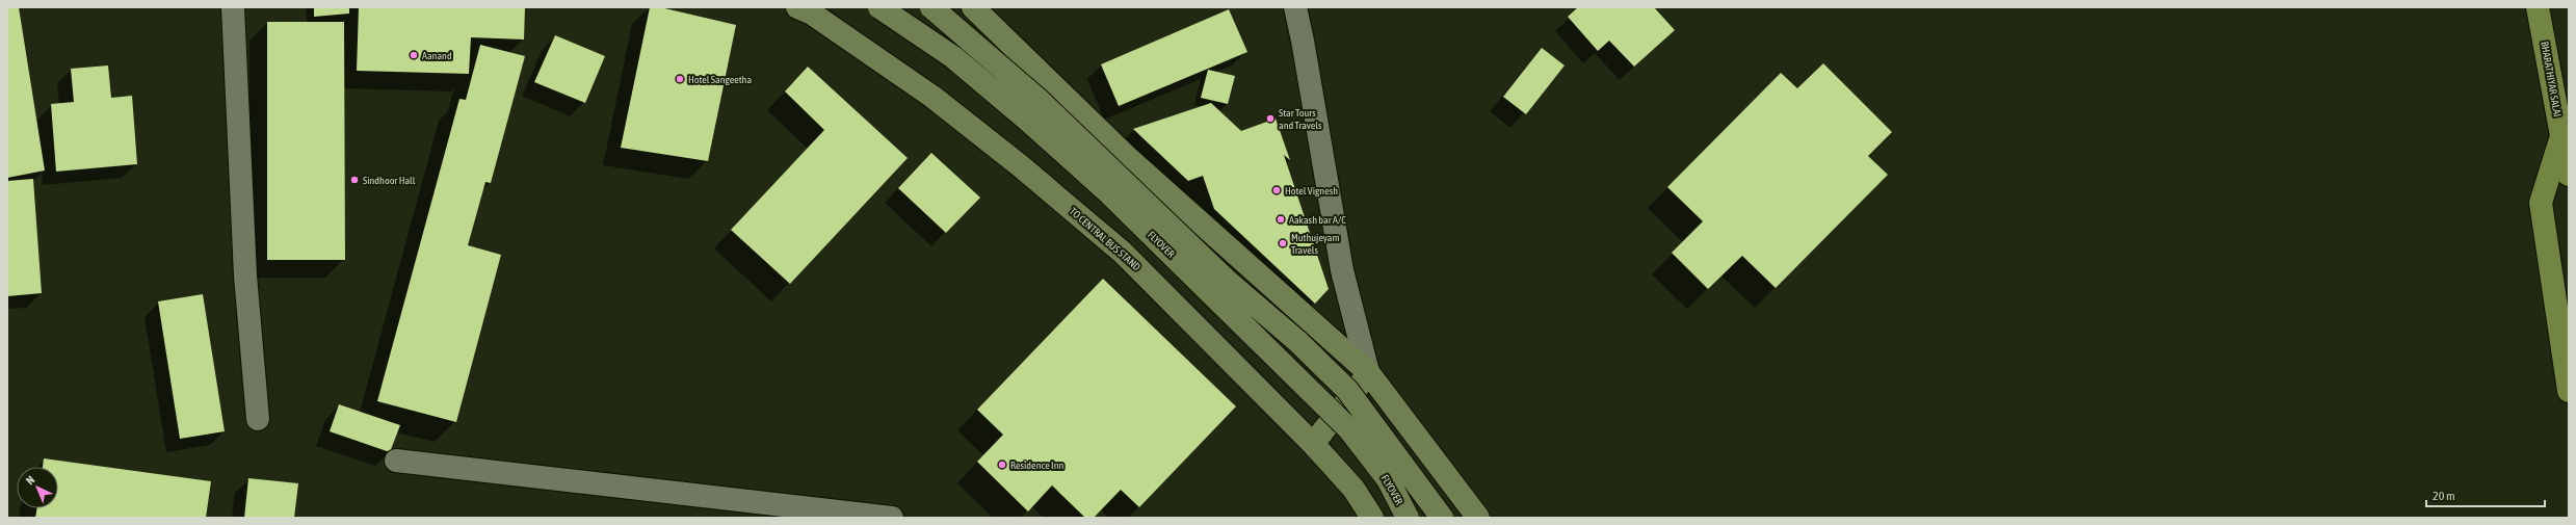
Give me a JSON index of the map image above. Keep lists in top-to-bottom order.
{
  "streets": {
    "main road": ["BHARATHIYAR SALAI", "TO CENTRAL BUS STAND", "FLYOVER"]
  },
  "places": [
    "Aanand",
    "Hotel Sangeetha",
    "Star Tours and Travels",
    "Sindhoor Hall",
    "Hotel Vignesh",
    "Aakash bar A/C",
    "Muthujeyam Travels",
    "Residence Inn"
  ],
  "scale_bar": "20 m",
  "north": "top left"
}
